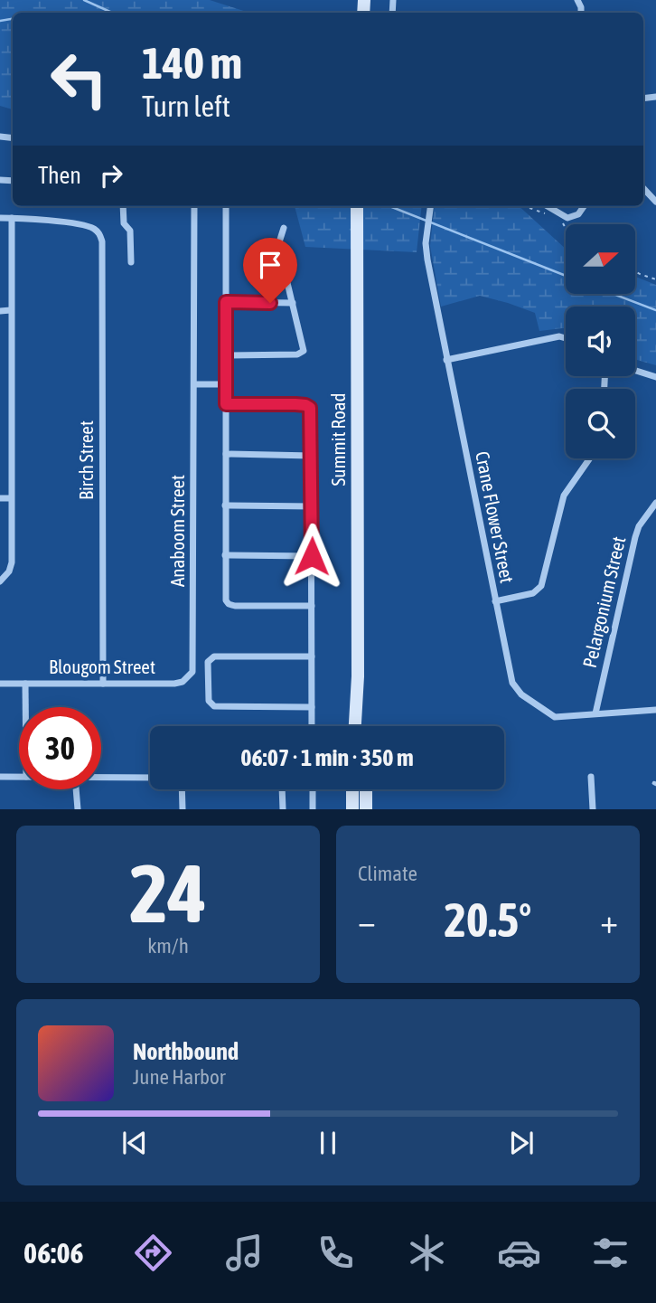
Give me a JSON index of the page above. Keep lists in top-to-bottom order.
{
  "streets": {
    "main road": ["Summit Road"],
    "street": [
      "Birch Street",
      "Crane Flower Street",
      "Anaboom Street",
      "Pelargonium Street",
      "Blougom Street"
    ]
  },
  "crossings": [
    ["Birch Street", "Blougom Street"],
    ["Crane Flower Street", "Pelargonium Street"],
    ["Anaboom Street", "Blougom Street"]
  ],
  "north": "right",
  "page": {
    "turn": ["140 m", "Turn left"],
    "then": "Then",
    "limit": "30",
    "trip": "06:07 · 1 min · 350 m",
    "tile": [
      ["24", "km/h"],
      "Climate"
    ],
    "heat": ["−", "20.5°", "+"],
    "song": ["Northbound", "June Harbor"],
    "tabs": "06:06"
  }
}
